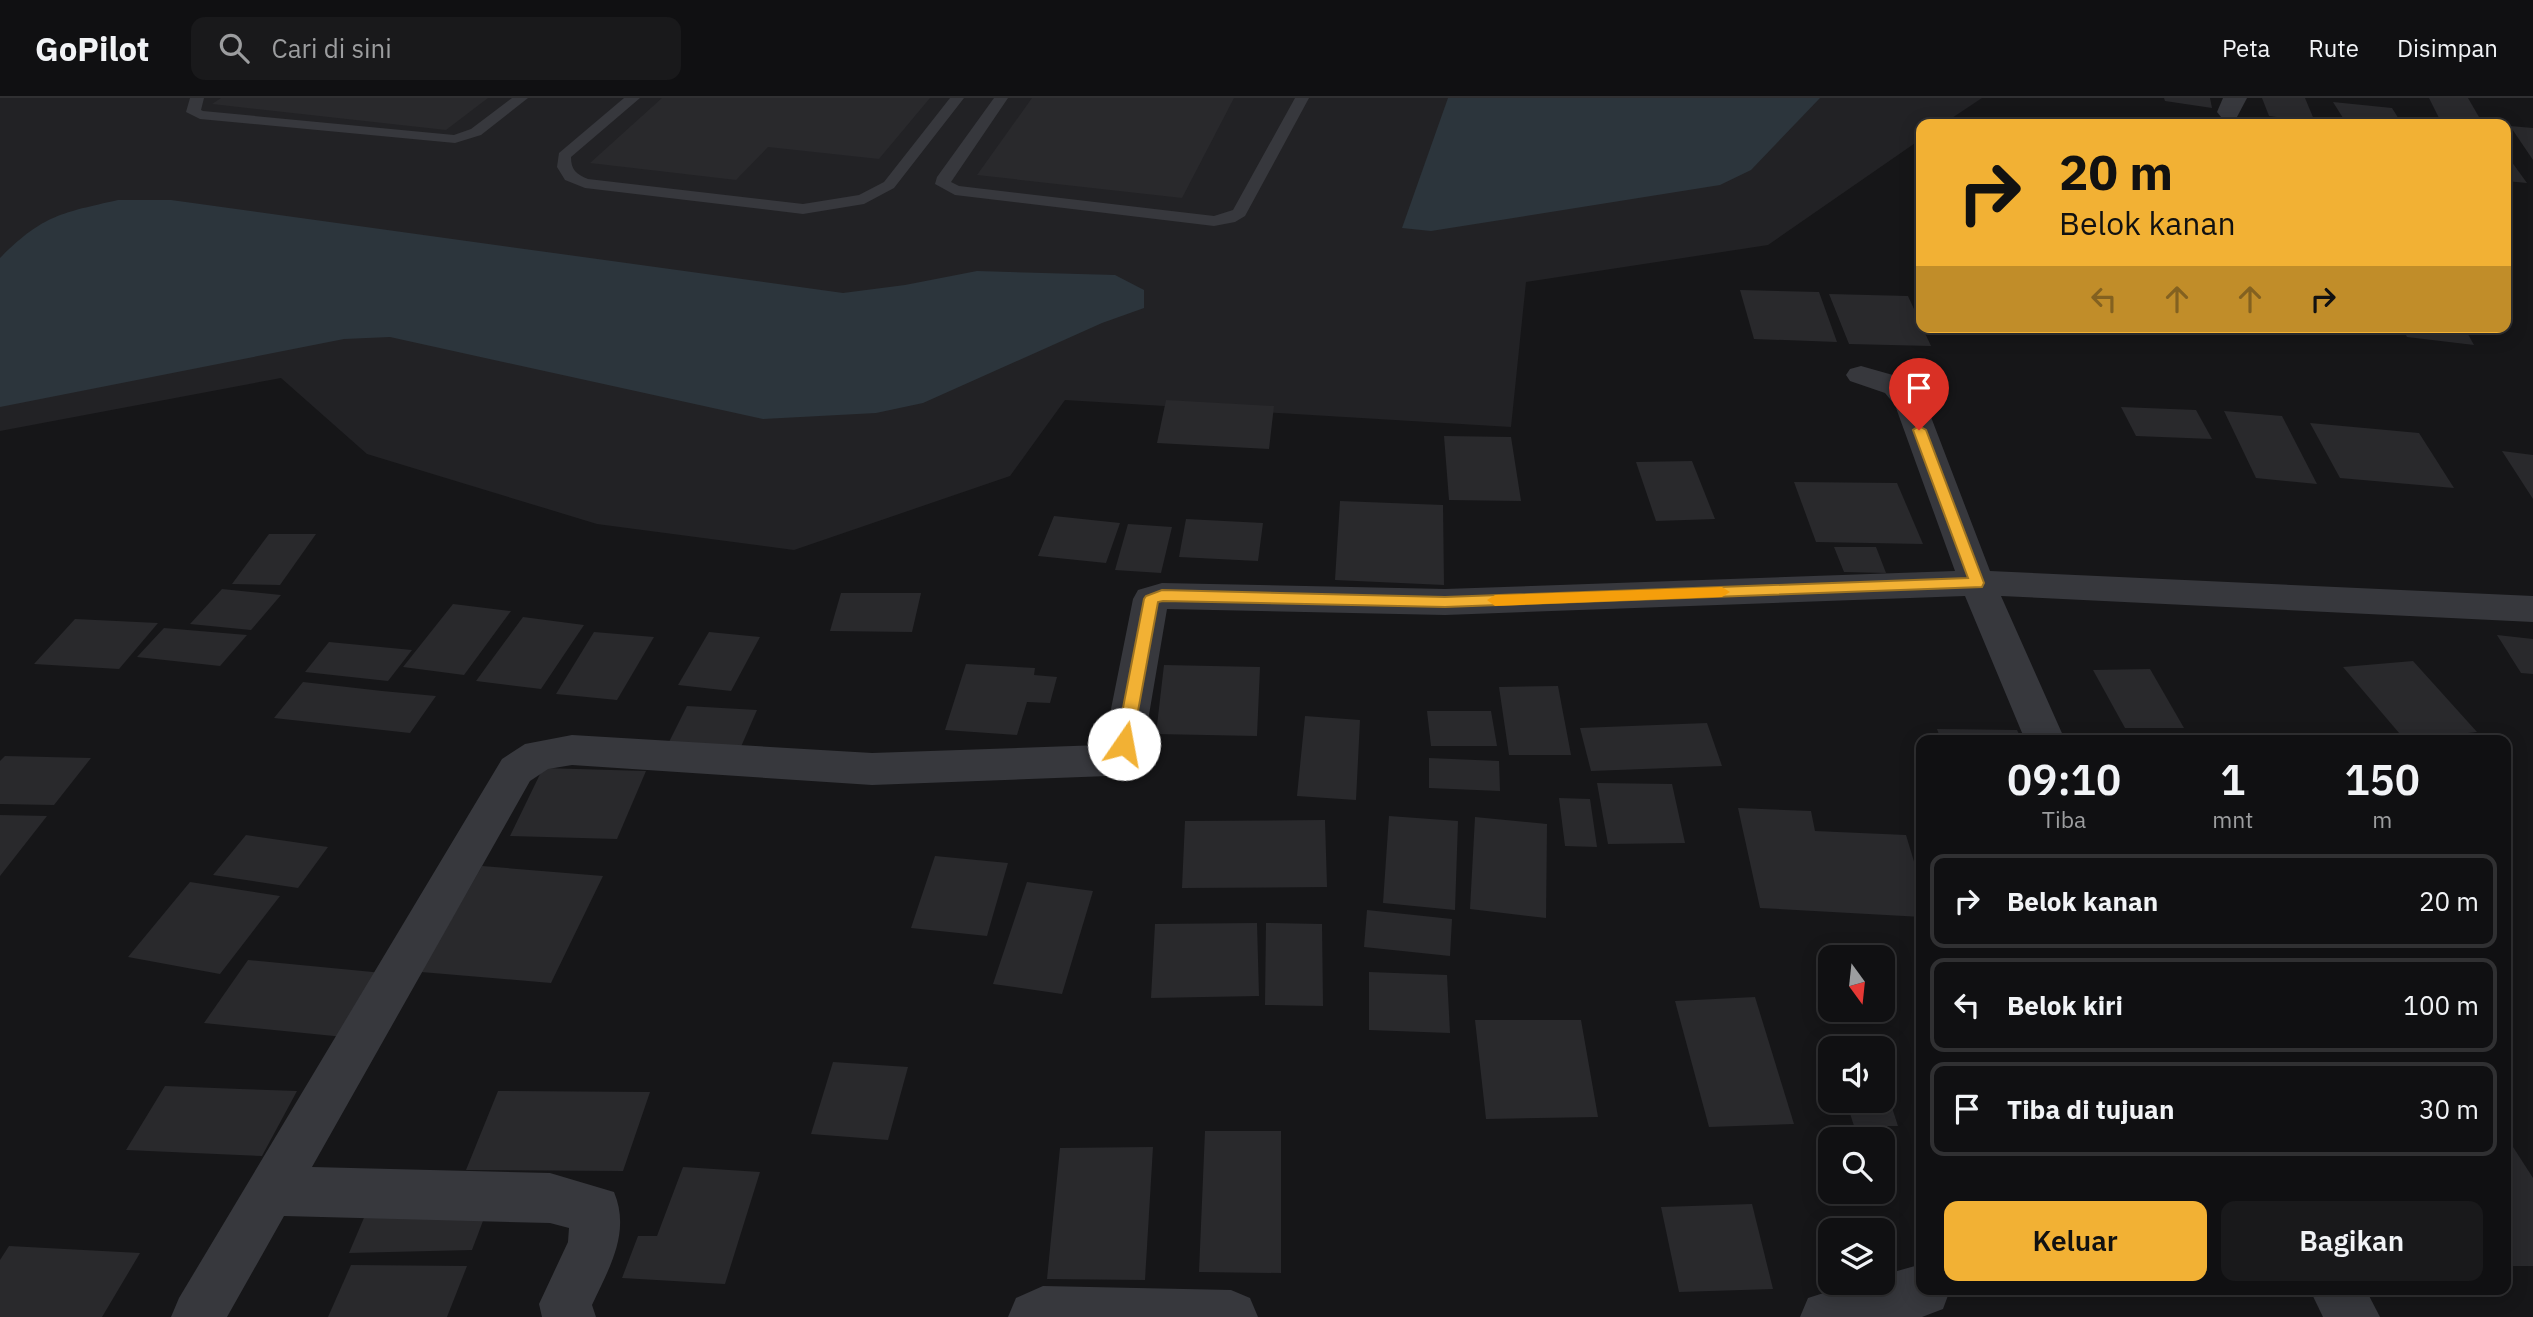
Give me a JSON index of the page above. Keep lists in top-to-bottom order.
{
  "north": "bottom",
  "page": {
    "header": "GoPilot",
    "search": "Cari di sini",
    "nav": ["Peta", "Rute", "Disimpan"],
    "turn": ["20 m", "Belok kanan"],
    "eta": [
      "09:10",
      "Tiba",
      "1",
      "mnt",
      "150",
      "m"
    ],
    "list": [
      {
        "name": "Belok kanan",
        "value": "20 m"
      },
      {
        "name": "Belok kiri",
        "value": "100 m"
      },
      {
        "name": "Tiba di tujuan",
        "value": "30 m"
      }
    ],
    "buttons": ["Keluar", "Bagikan"]
  }
}
